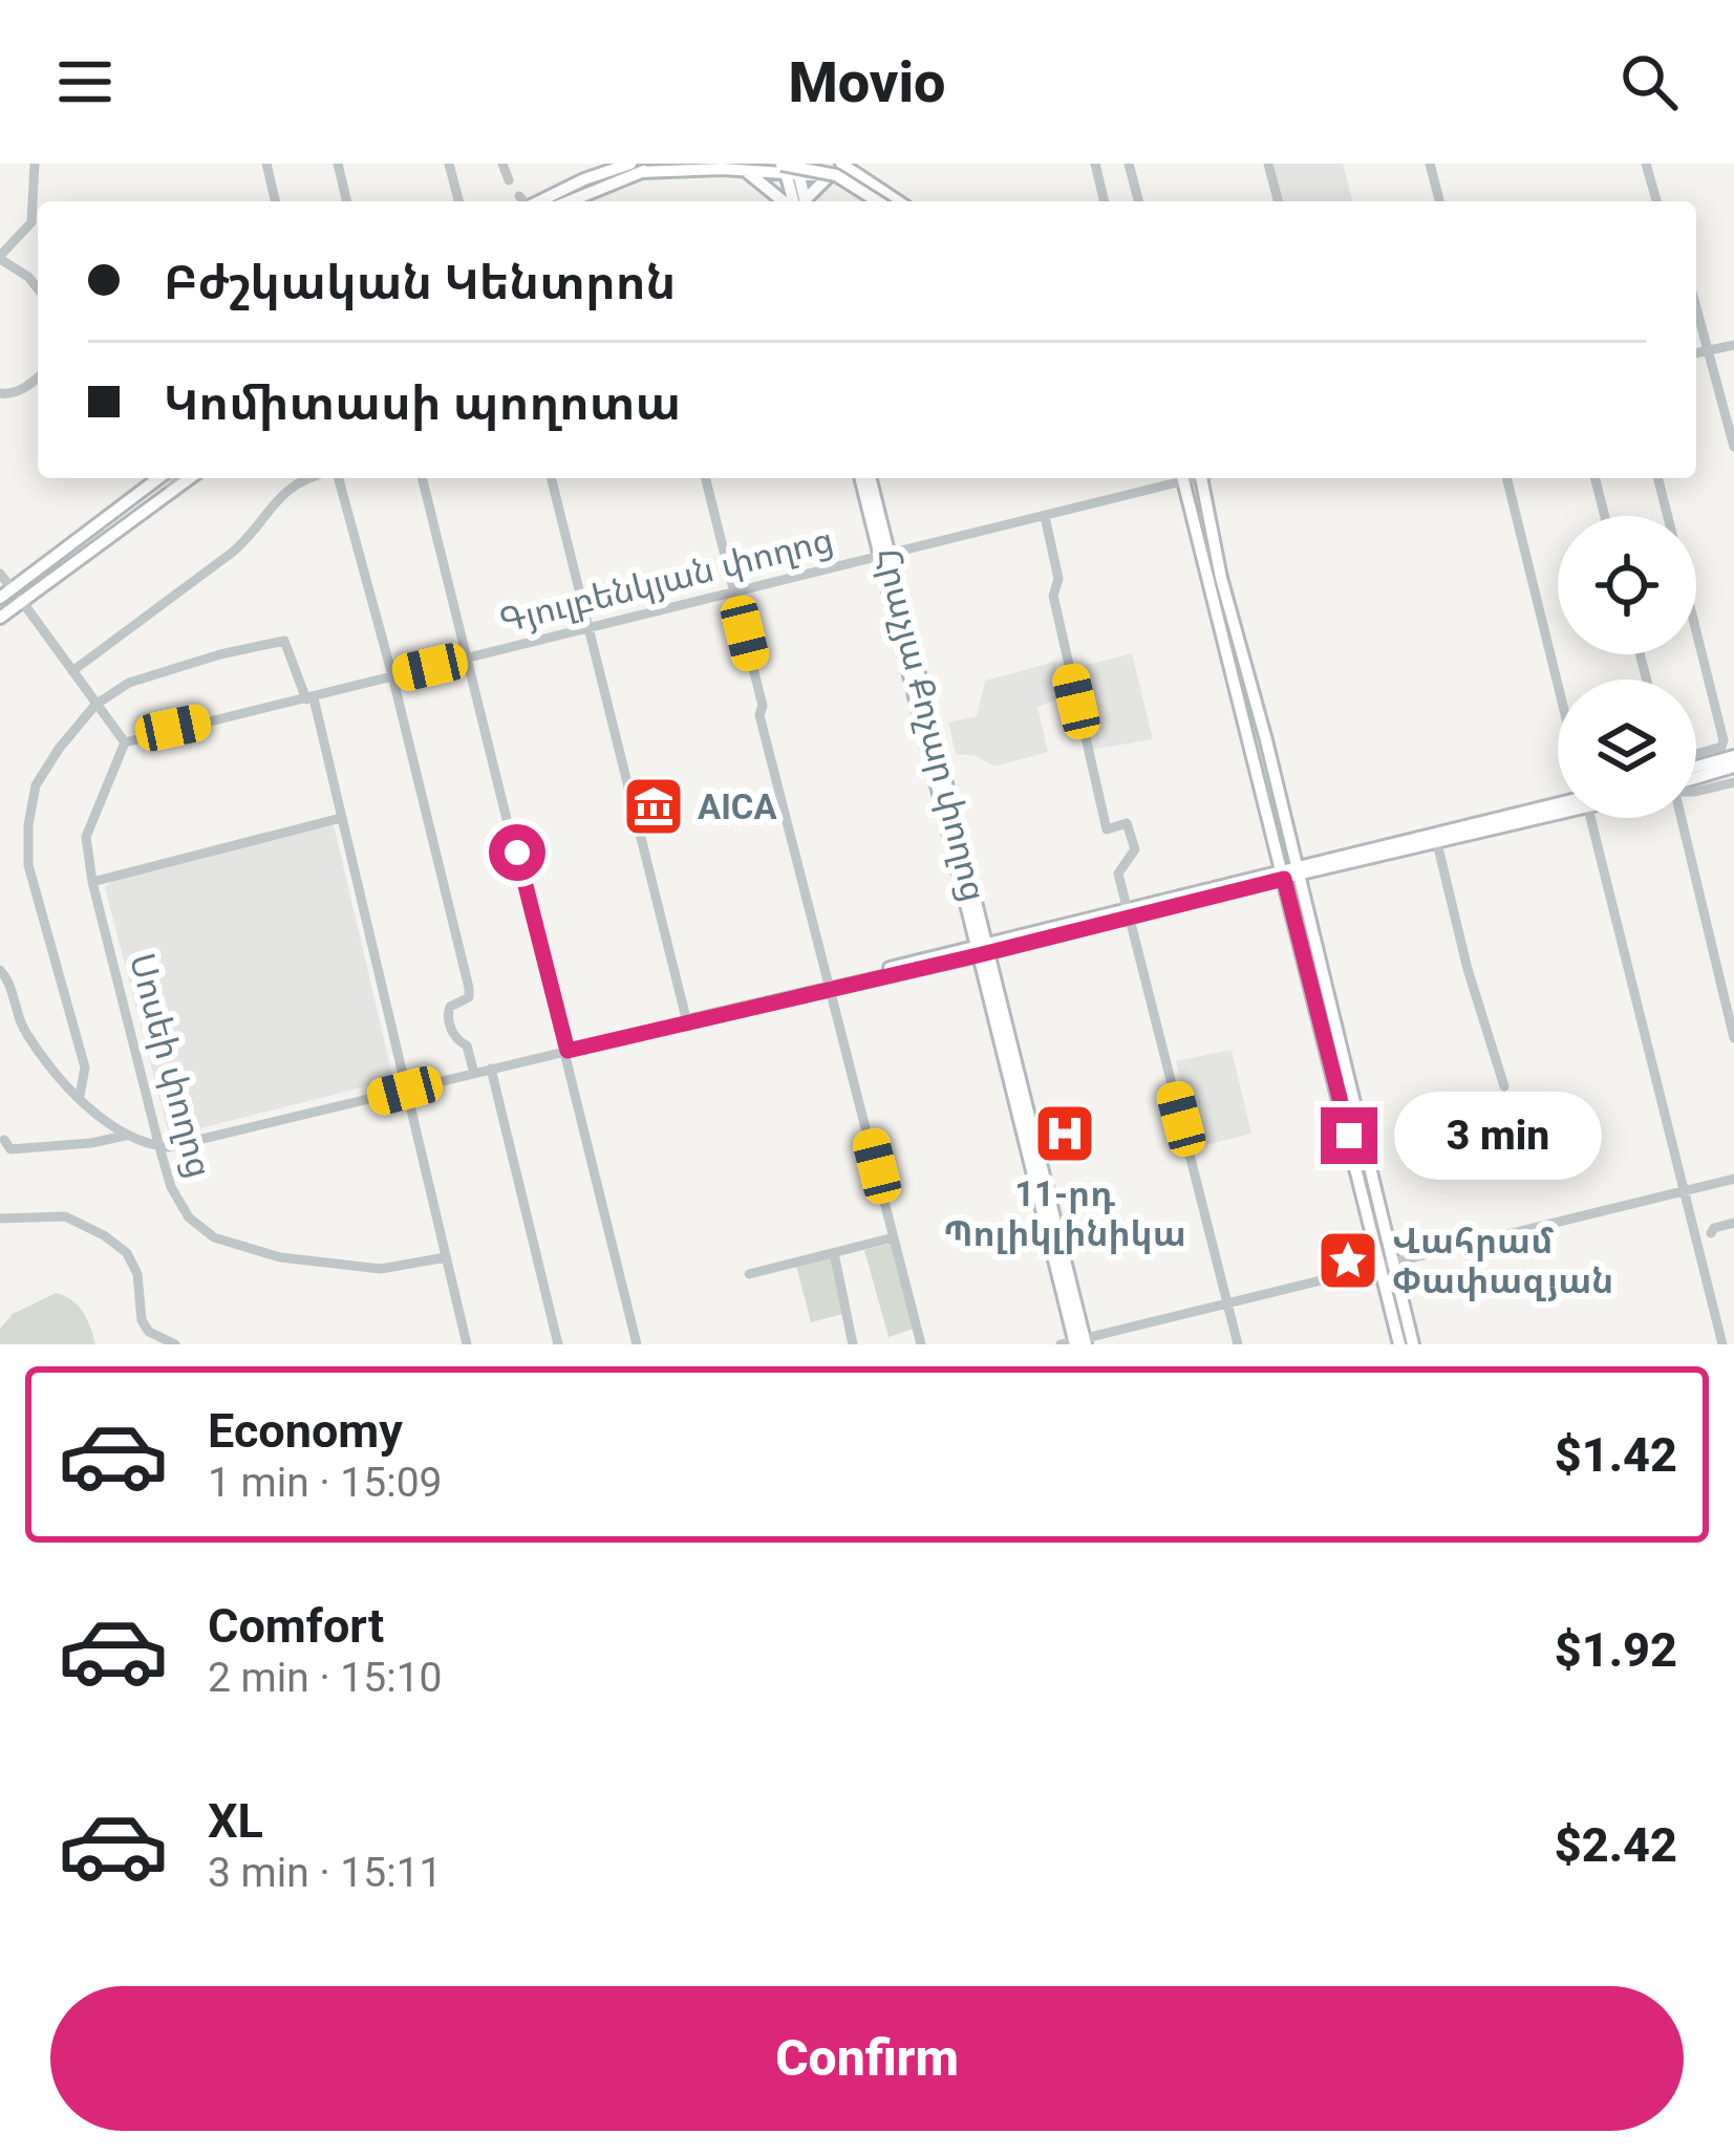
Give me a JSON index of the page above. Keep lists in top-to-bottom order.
{
  "streets": {
    "main road": ["Հրաչյա Քոչար փողոց"],
    "street": ["Գյուլբենկյան փողոց", "Սոսեի փողոց"]
  },
  "crossings": [
    ["Գյուլբենկյան փողոց", "Հրաչյա Քոչար փողոց"],
    ["Գյուլբենկյան փողոց", "Սոսեի փողոց"]
  ],
  "places": {
    "museum": ["AICA"],
    "hospital": ["11-րդ Պոլիկլինիկա"],
    "place": ["Վահրամ Փափազյան"]
  },
  "page": {
    "header": "Movio",
    "banner": ["Բժշկական Կենտրոն", "Կոմիտասի պողոտա"],
    "bubble": "3 min",
    "list": [
      {
        "name": "Economy",
        "note": "1 min · 15:09",
        "value": "$1.42"
      },
      {
        "name": "Comfort",
        "note": "2 min · 15:10",
        "value": "$1.92"
      },
      {
        "name": "XL",
        "note": "3 min · 15:11",
        "value": "$2.42"
      }
    ],
    "buttons": "Confirm"
  }
}
